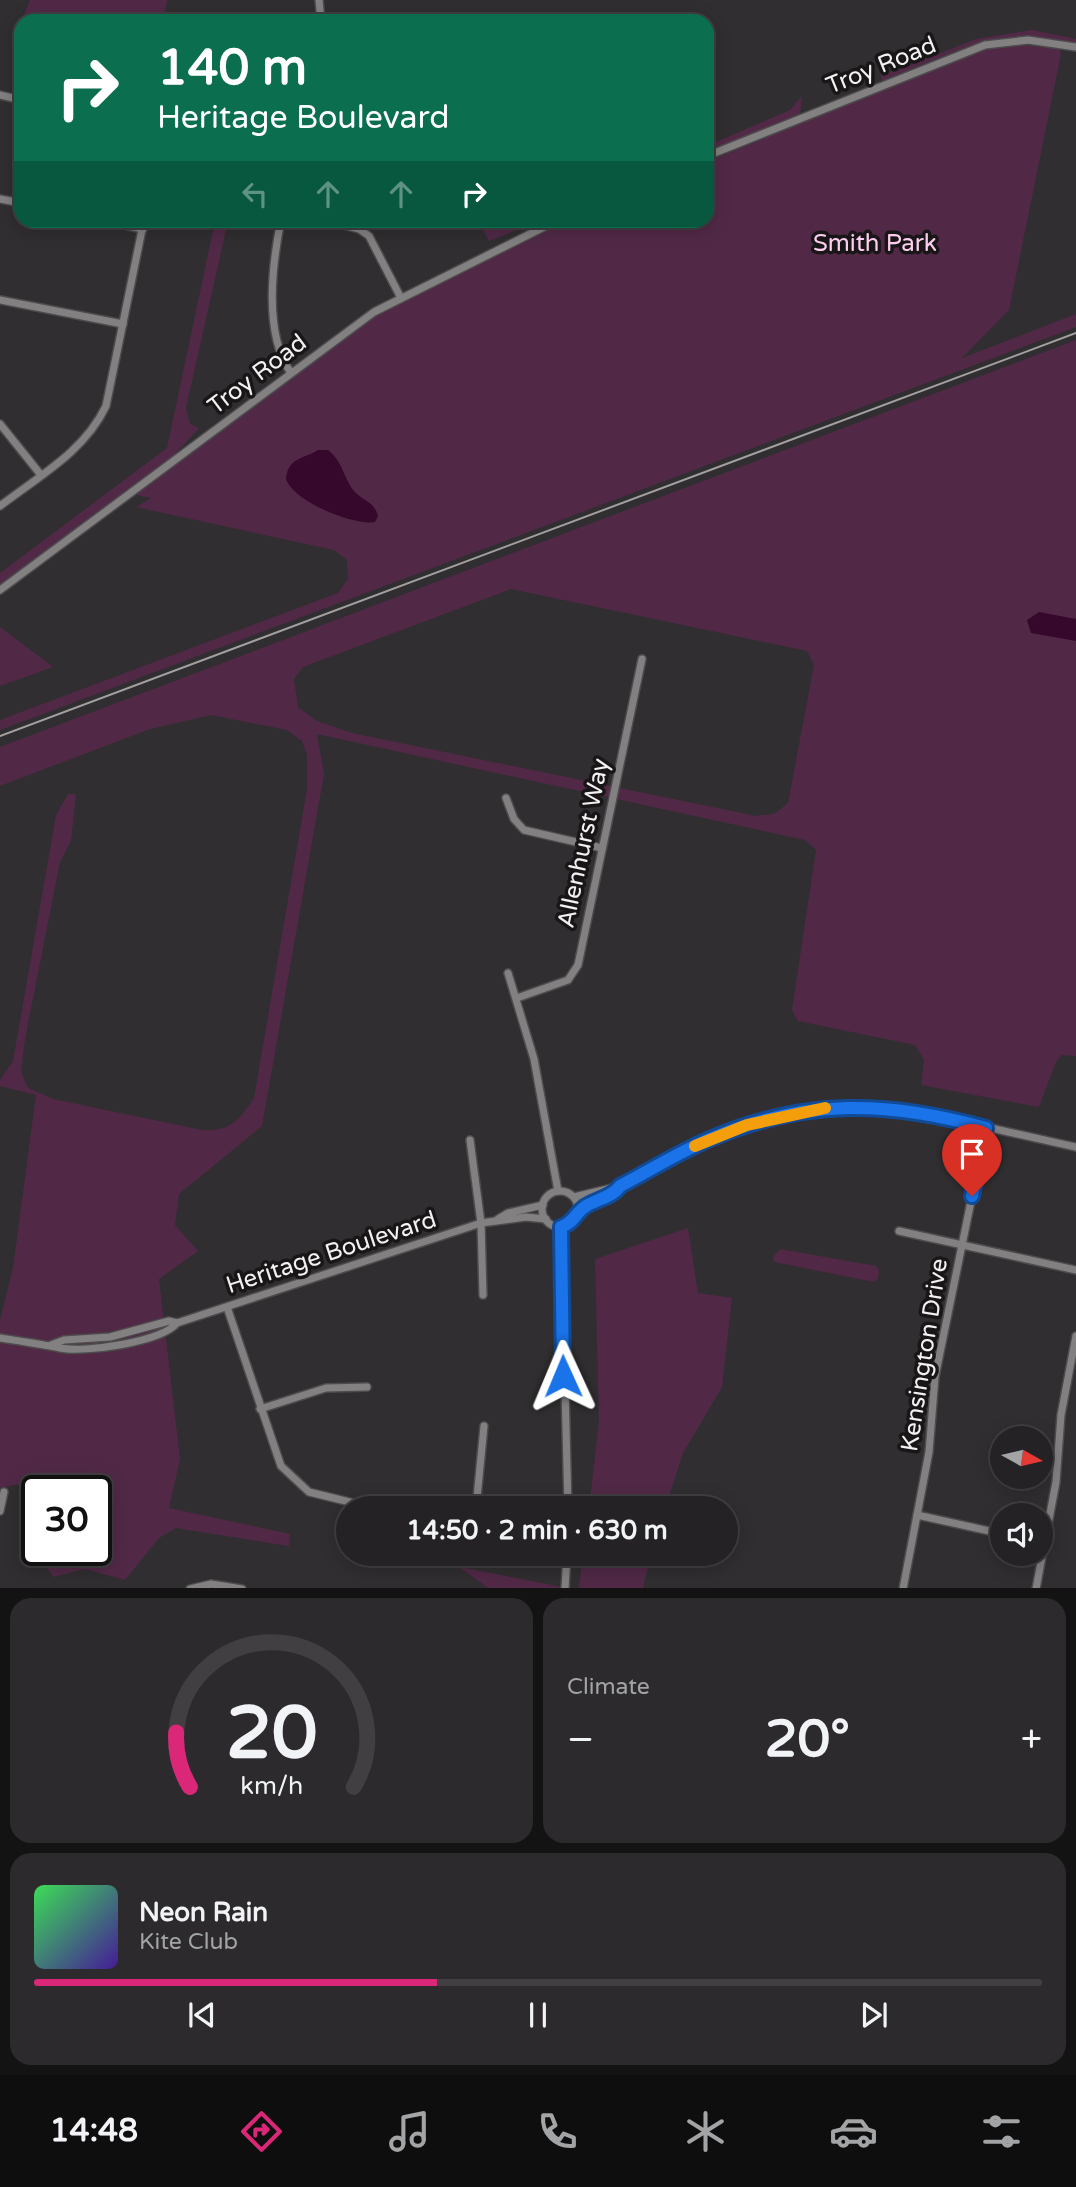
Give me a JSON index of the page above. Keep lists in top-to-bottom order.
{
  "streets": {
    "street": [
      "Troy Road",
      "Allenhurst Way",
      "Heritage Boulevard",
      "Kensington Drive"
    ]
  },
  "parks": ["Smith Park"],
  "north": "right",
  "page": {
    "turn": ["140 m", "Heritage Boulevard"],
    "limit": "30",
    "trip": "14:50 · 2 min · 630 m",
    "tile": "Climate",
    "heat": ["−", "20°", "+"],
    "song": ["Neon Rain", "Kite Club"],
    "tabs": "14:48",
    "gauge": ["20", "km/h"]
  }
}
